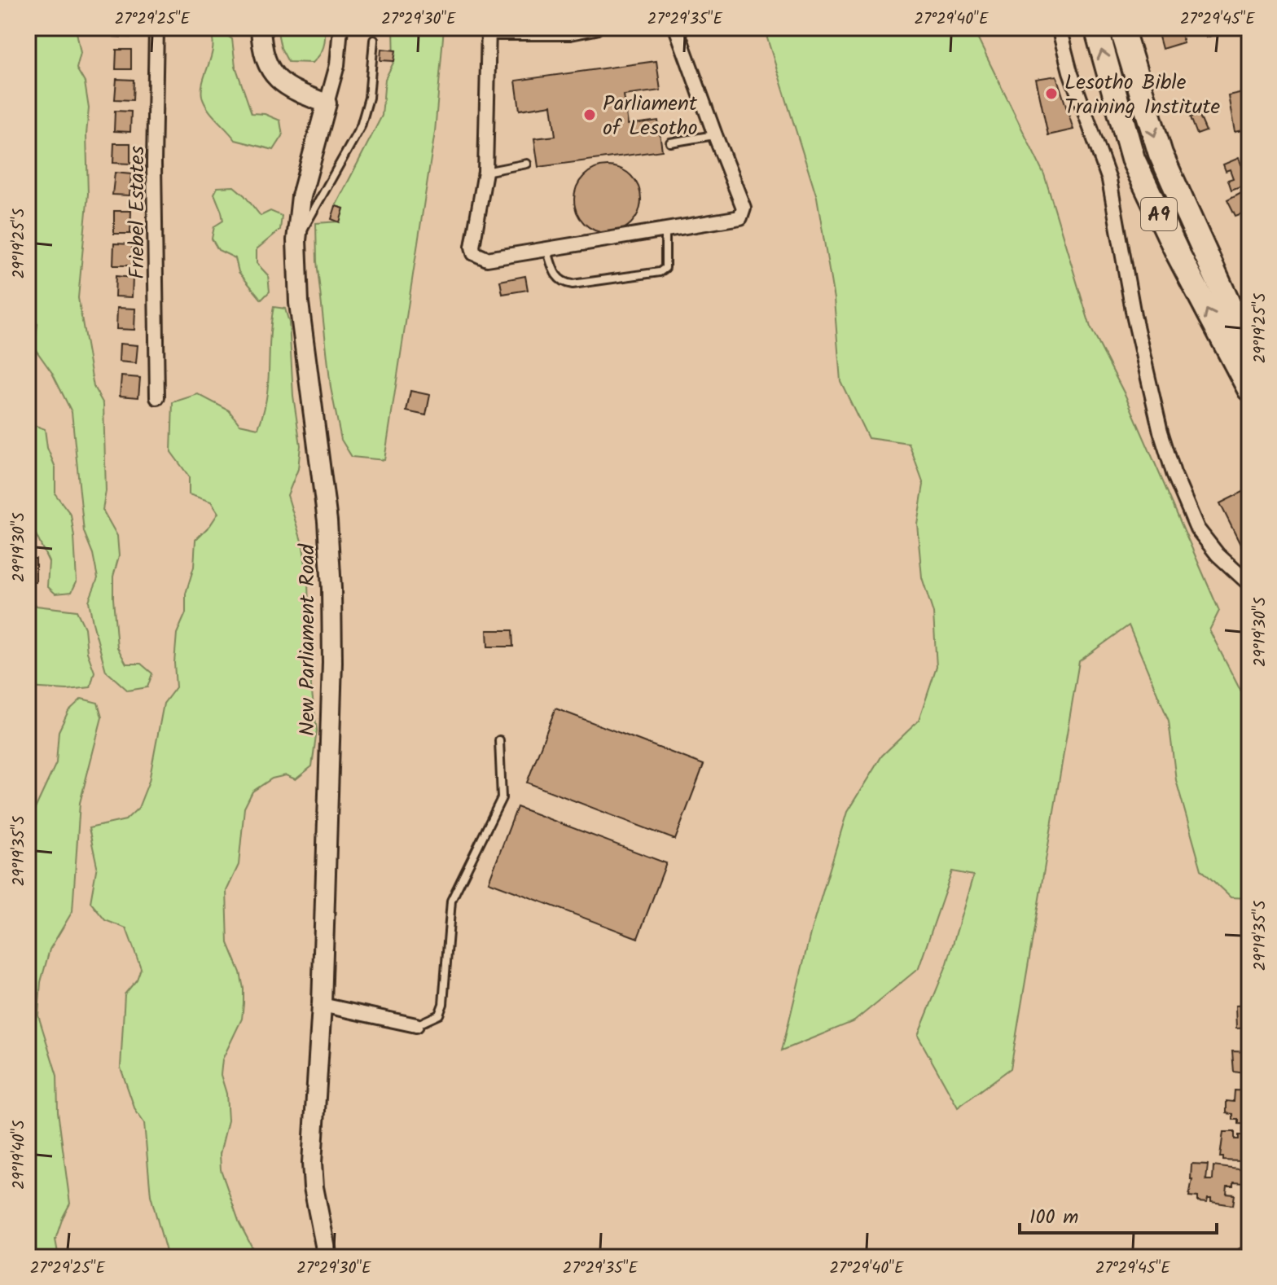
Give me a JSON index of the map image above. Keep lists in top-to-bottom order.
{
  "streets": {
    "highway": ["A9"],
    "street": ["Friebel Estates", "New Parliament Road"]
  },
  "places": ["Lesotho Bible Training Institute", "Parliament of Lesotho"],
  "scale_bar": "100 m",
  "coordinates": [
    "27°29'25\"E",
    "27°29'30\"E",
    "27°29'35\"E",
    "27°29'40\"E",
    "27°29'45\"E",
    "29°19'25\"S",
    "29°19'30\"S",
    "29°19'35\"S",
    "29°19'40\"S"
  ]
}
